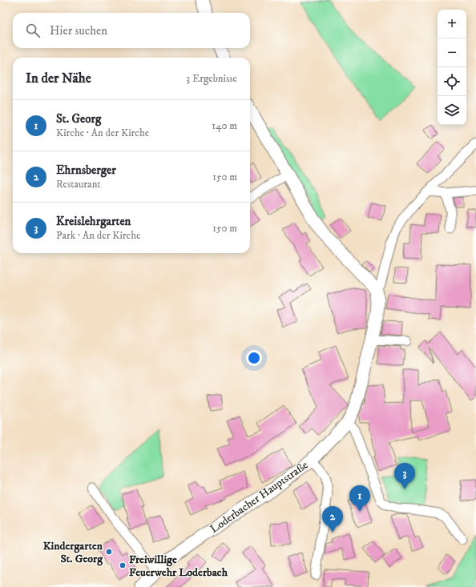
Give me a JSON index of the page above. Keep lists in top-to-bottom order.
{
  "streets": {
    "street": ["Loderbacher Hauptstraße"]
  },
  "places": ["Kindergarten St. Georg", "Freiwillige Feuerwehr Loderbach"],
  "page": {
    "map_buttons": ["+", "−"],
    "search": "Hier suchen",
    "heading": ["In der Nähe", "3 Ergebnisse"],
    "list": [
      {
        "mark": "1",
        "name": "St. Georg",
        "note": "Kirche · An der Kirche",
        "value": "140 m"
      },
      {
        "mark": "2",
        "name": "Ehrnsberger",
        "note": "Restaurant",
        "value": "150 m"
      },
      {
        "mark": "3",
        "name": "Kreislehrgarten",
        "note": "Park · An der Kirche",
        "value": "150 m"
      }
    ],
    "pins": ["3", "1", "2"]
  }
}
